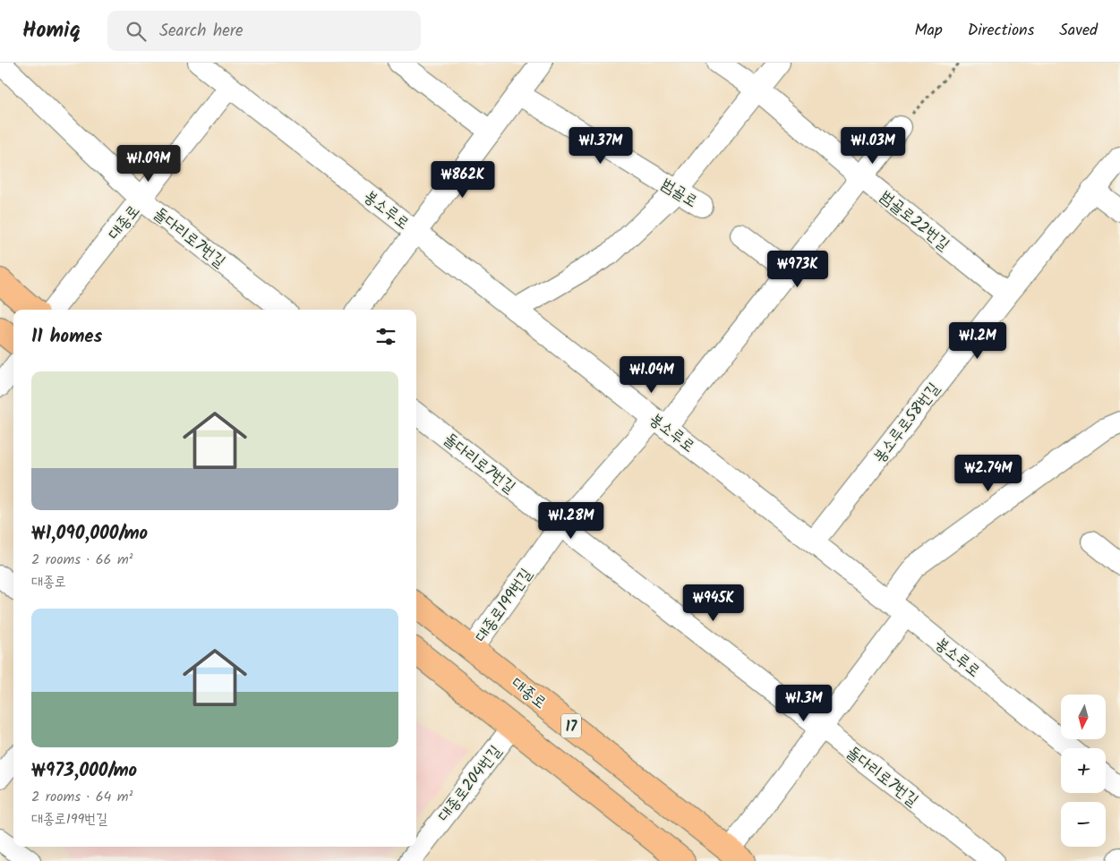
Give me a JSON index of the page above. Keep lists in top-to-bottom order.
{
  "streets": {
    "main road": ["대종로", "17"],
    "street": [
      "범골로",
      "봉소루로",
      "범골로22번길",
      "돌다리로7번길",
      "봉소루로58번길",
      "대종로199번길",
      "대종로204번길"
    ]
  },
  "crossings": [
    ["봉소루로", "대종로"],
    ["봉소루로", "봉소루로58번길"],
    ["봉소루로", "대종로199번길"],
    ["범골로22번길", "봉소루로58번길"],
    ["범골로22번길", "대종로199번길"],
    ["대종로", "돌다리로7번길"],
    ["대종로", "대종로199번길"],
    ["돌다리로7번길", "대종로199번길"],
    ["17", "대종로204번길"]
  ],
  "north": "bottom",
  "page": {
    "header": "Homiq",
    "search": "Search here",
    "nav": ["Map", "Directions", "Saved"],
    "price": [
      "₩1.37M",
      "₩1.03M",
      "₩1.09M",
      "₩862K",
      "₩973K",
      "₩1.2M",
      "₩1.04M",
      "₩2.74M",
      "₩1.28M",
      "₩945K",
      "₩1.3M"
    ],
    "heading": "11 homes",
    "list": [
      {
        "name": "₩1,090,000/mo",
        "note": "2 rooms · 66 m² · 대종로"
      },
      {
        "name": "₩973,000/mo",
        "note": "2 rooms · 64 m² · 대종로199번길"
      }
    ],
    "map_buttons": ["+", "−"]
  }
}
